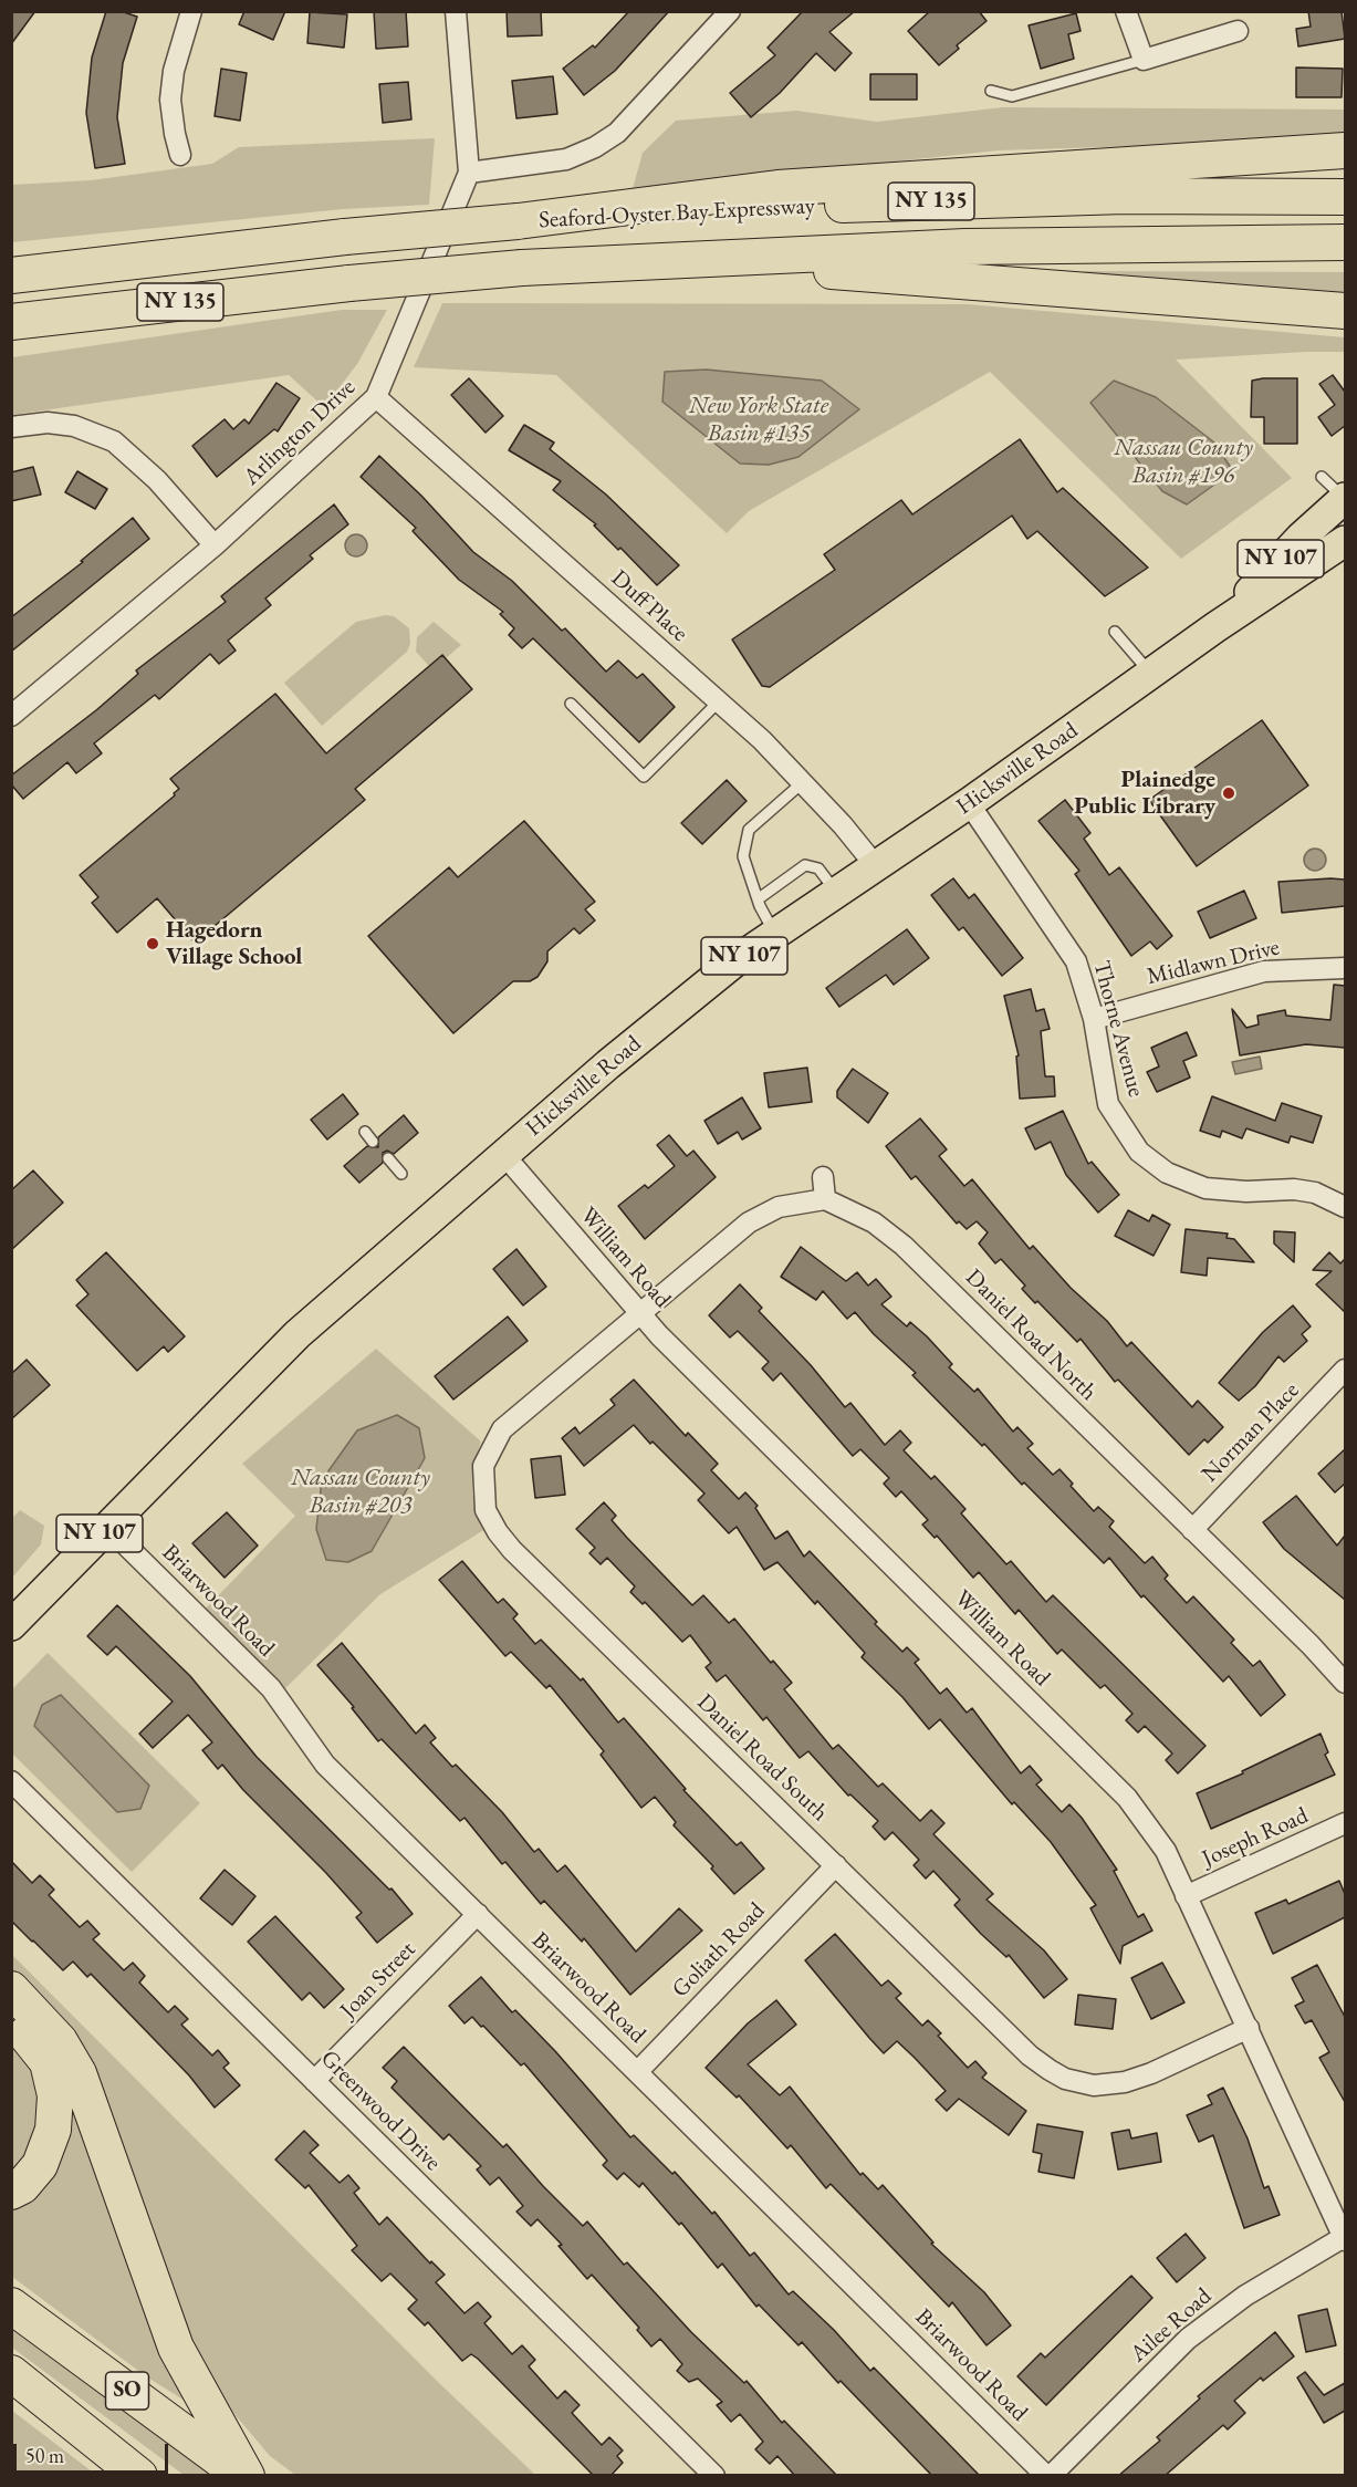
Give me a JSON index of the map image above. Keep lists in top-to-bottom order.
{
  "streets": {
    "highway": ["NY 135", "Seaford-Oyster Bay Expressway", "SO"],
    "main road": ["NY 107", "Hicksville Road"],
    "street": [
      "Arlington Drive",
      "Duff Place",
      "Midlawn Drive",
      "Thorne Avenue",
      "William Road",
      "Daniel Road North",
      "Norman Place",
      "Briarwood Road",
      "Daniel Road South",
      "Joseph Road",
      "Goliath Road",
      "Joan Street",
      "Greenwood Drive",
      "Ailee Road"
    ]
  },
  "crossings": [
    ["Arlington Drive", "Duff Place"],
    ["Duff Place", "Hicksville Road"],
    ["Hicksville Road", "Thorne Avenue"],
    ["Hicksville Road", "William Road"],
    ["Hicksville Road", "Briarwood Road"],
    ["Midlawn Drive", "Thorne Avenue"],
    ["William Road", "Daniel Road South"],
    ["William Road", "Joseph Road"],
    ["William Road", "Ailee Road"],
    ["Daniel Road North", "Norman Place"],
    ["Briarwood Road", "Goliath Road"],
    ["Briarwood Road", "Joan Street"],
    ["Briarwood Road", "Ailee Road"],
    ["Daniel Road South", "Goliath Road"],
    ["Joan Street", "Greenwood Drive"]
  ],
  "water": ["New York State Basin #135", "Nassau County Basin #196", "Nassau County Basin #203"],
  "places": ["Plainedge Public Library", "Hagedorn Village School"],
  "scale_bar": "50 m"
}
